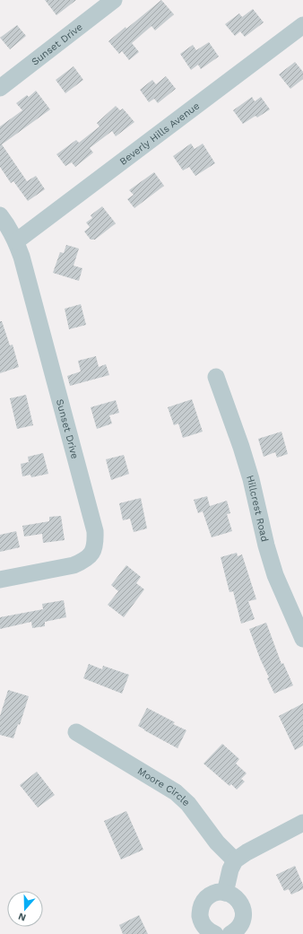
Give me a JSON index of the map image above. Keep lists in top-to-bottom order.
{
  "streets": {
    "street": [
      "Sunset Drive",
      "Beverly Hills Avenue",
      "Hillcrest Road",
      "Moore Circle"
    ]
  },
  "crossings": [
    ["Sunset Drive", "Beverly Hills Avenue"]
  ],
  "north": "bottom"
}
